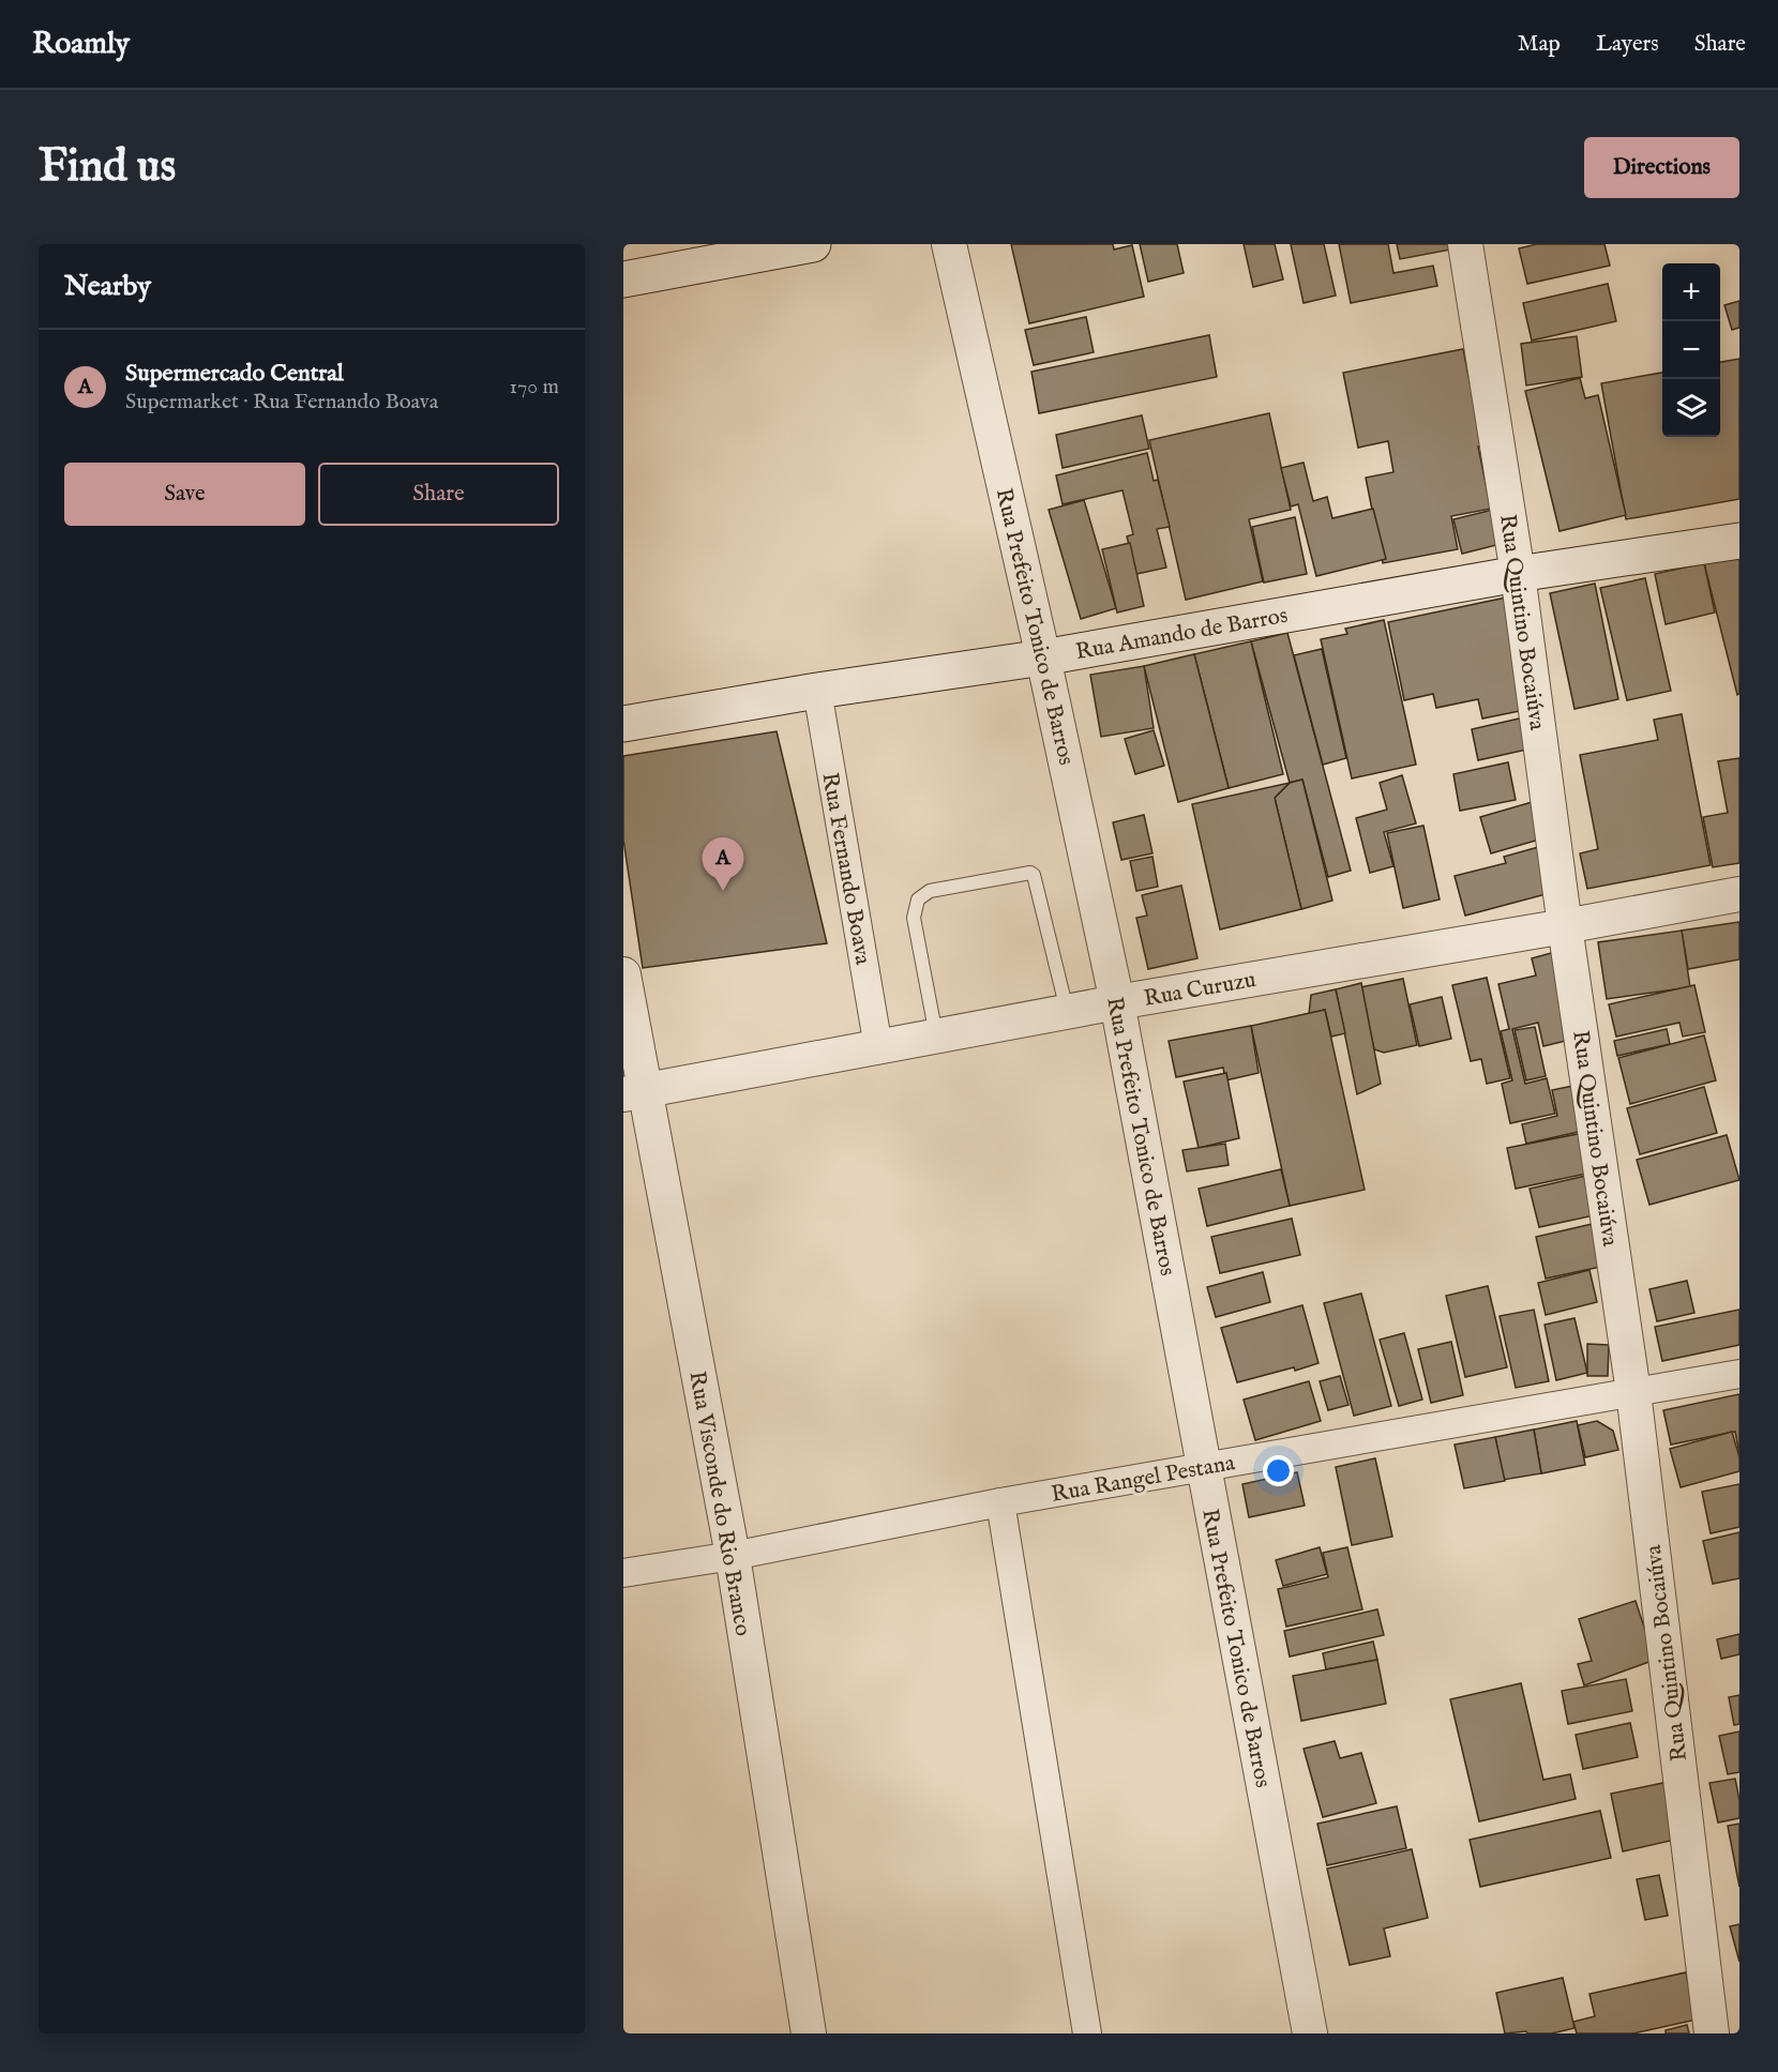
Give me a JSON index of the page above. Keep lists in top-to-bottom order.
{
  "streets": {
    "main road": ["Rua Amando de Barros"],
    "street": [
      "Rua Quintino Bocaiúva",
      "Rua Prefeito Tonico de Barros",
      "Rua Fernando Boava",
      "Rua Curuzu",
      "Rua Rangel Pestana",
      "Rua Visconde do Rio Branco"
    ]
  },
  "crossings": [
    ["Rua Quintino Bocaiúva", "Rua Amando de Barros"],
    ["Rua Quintino Bocaiúva", "Rua Curuzu"],
    ["Rua Quintino Bocaiúva", "Rua Rangel Pestana"],
    ["Rua Prefeito Tonico de Barros", "Rua Amando de Barros"],
    ["Rua Prefeito Tonico de Barros", "Rua Curuzu"],
    ["Rua Prefeito Tonico de Barros", "Rua Rangel Pestana"],
    ["Rua Amando de Barros", "Rua Fernando Boava"],
    ["Rua Fernando Boava", "Rua Curuzu"],
    ["Rua Curuzu", "Rua Visconde do Rio Branco"],
    ["Rua Rangel Pestana", "Rua Visconde do Rio Branco"]
  ],
  "page": {
    "header": "Roamly",
    "nav": ["Map", "Layers", "Share"],
    "buttons": [
      "Directions",
      ["Save", "Share"]
    ],
    "title": "Find us",
    "heading": "Nearby",
    "map_buttons": ["+", "−"],
    "list": [
      {
        "mark": "A",
        "name": "Supermercado Central",
        "note": "Supermarket · Rua Fernando Boava",
        "value": "170 m"
      }
    ],
    "pins": "A"
  }
}
